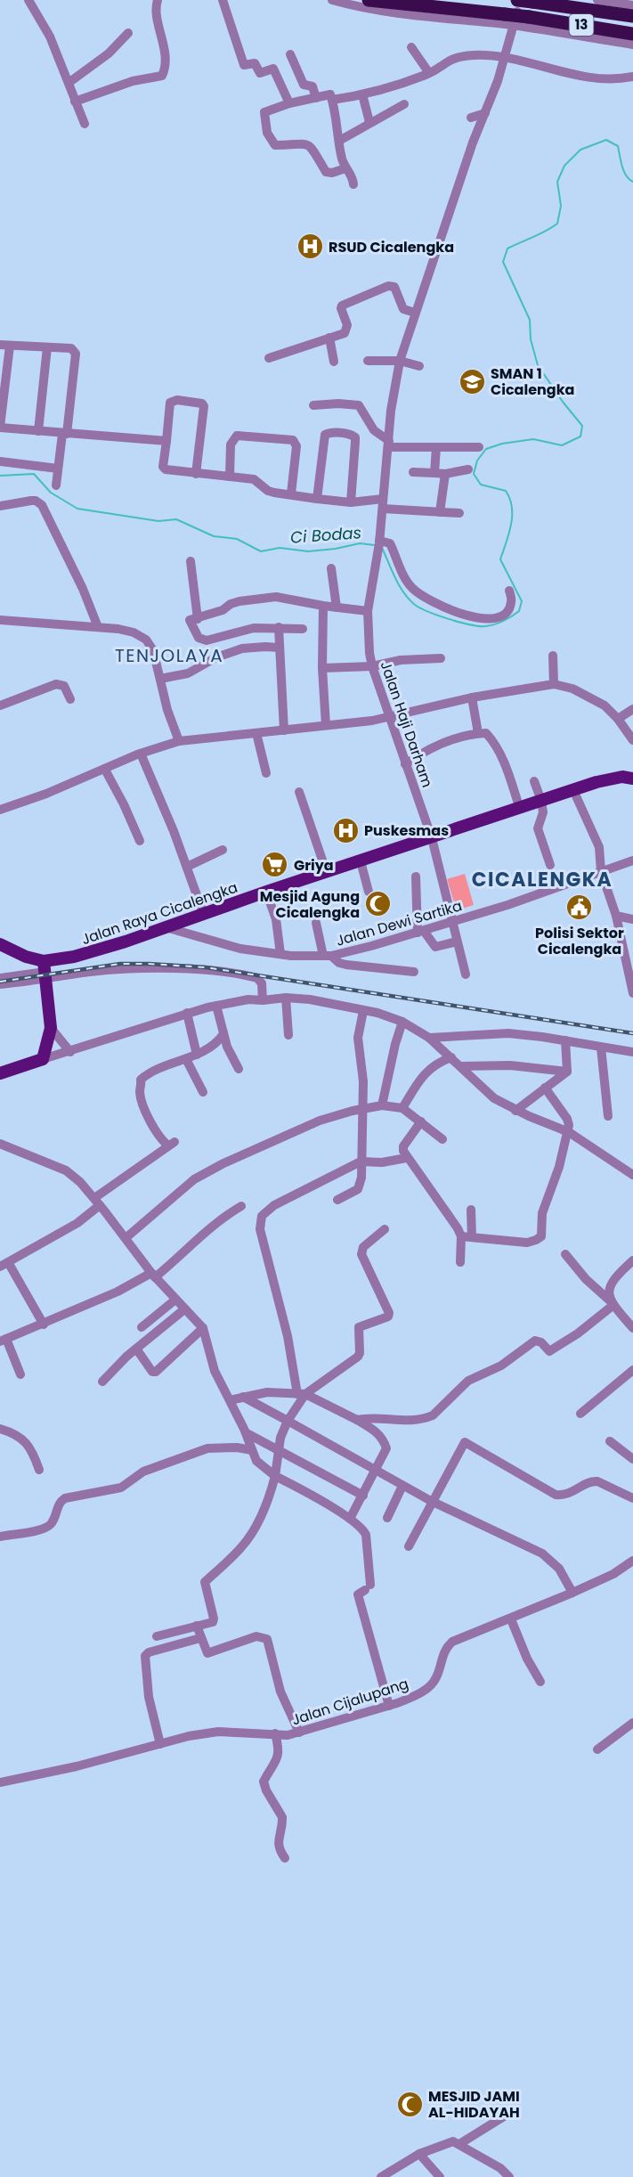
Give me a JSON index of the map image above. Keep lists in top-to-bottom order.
{
  "streets": {
    "highway": ["13"],
    "main road": ["Jalan Raya Cicalengka"],
    "street": ["Jalan Haji Darham", "Jalan Dewi Sartika", "Jalan Cijalupang"]
  },
  "crossings": [
    ["Jalan Haji Darham", "Jalan Raya Cicalengka"],
    ["Jalan Haji Darham", "Jalan Dewi Sartika"],
    ["Jalan Raya Cicalengka", "Jalan Dewi Sartika"]
  ],
  "districts": ["TENJOLAYA", "CICALENGKA"],
  "water": ["Ci Bodas"],
  "places": {
    "hospital": ["RSUD Cicalengka", "Puskesmas"],
    "school or university": ["SMAN 1 Cicalengka"],
    "supermarket": ["Griya"],
    "mosque": ["Mesjid Agung Cicalengka", "MESJID JAMI AL-HIDAYAH"],
    "public building": ["Polisi Sektor Cicalengka"]
  }
}
